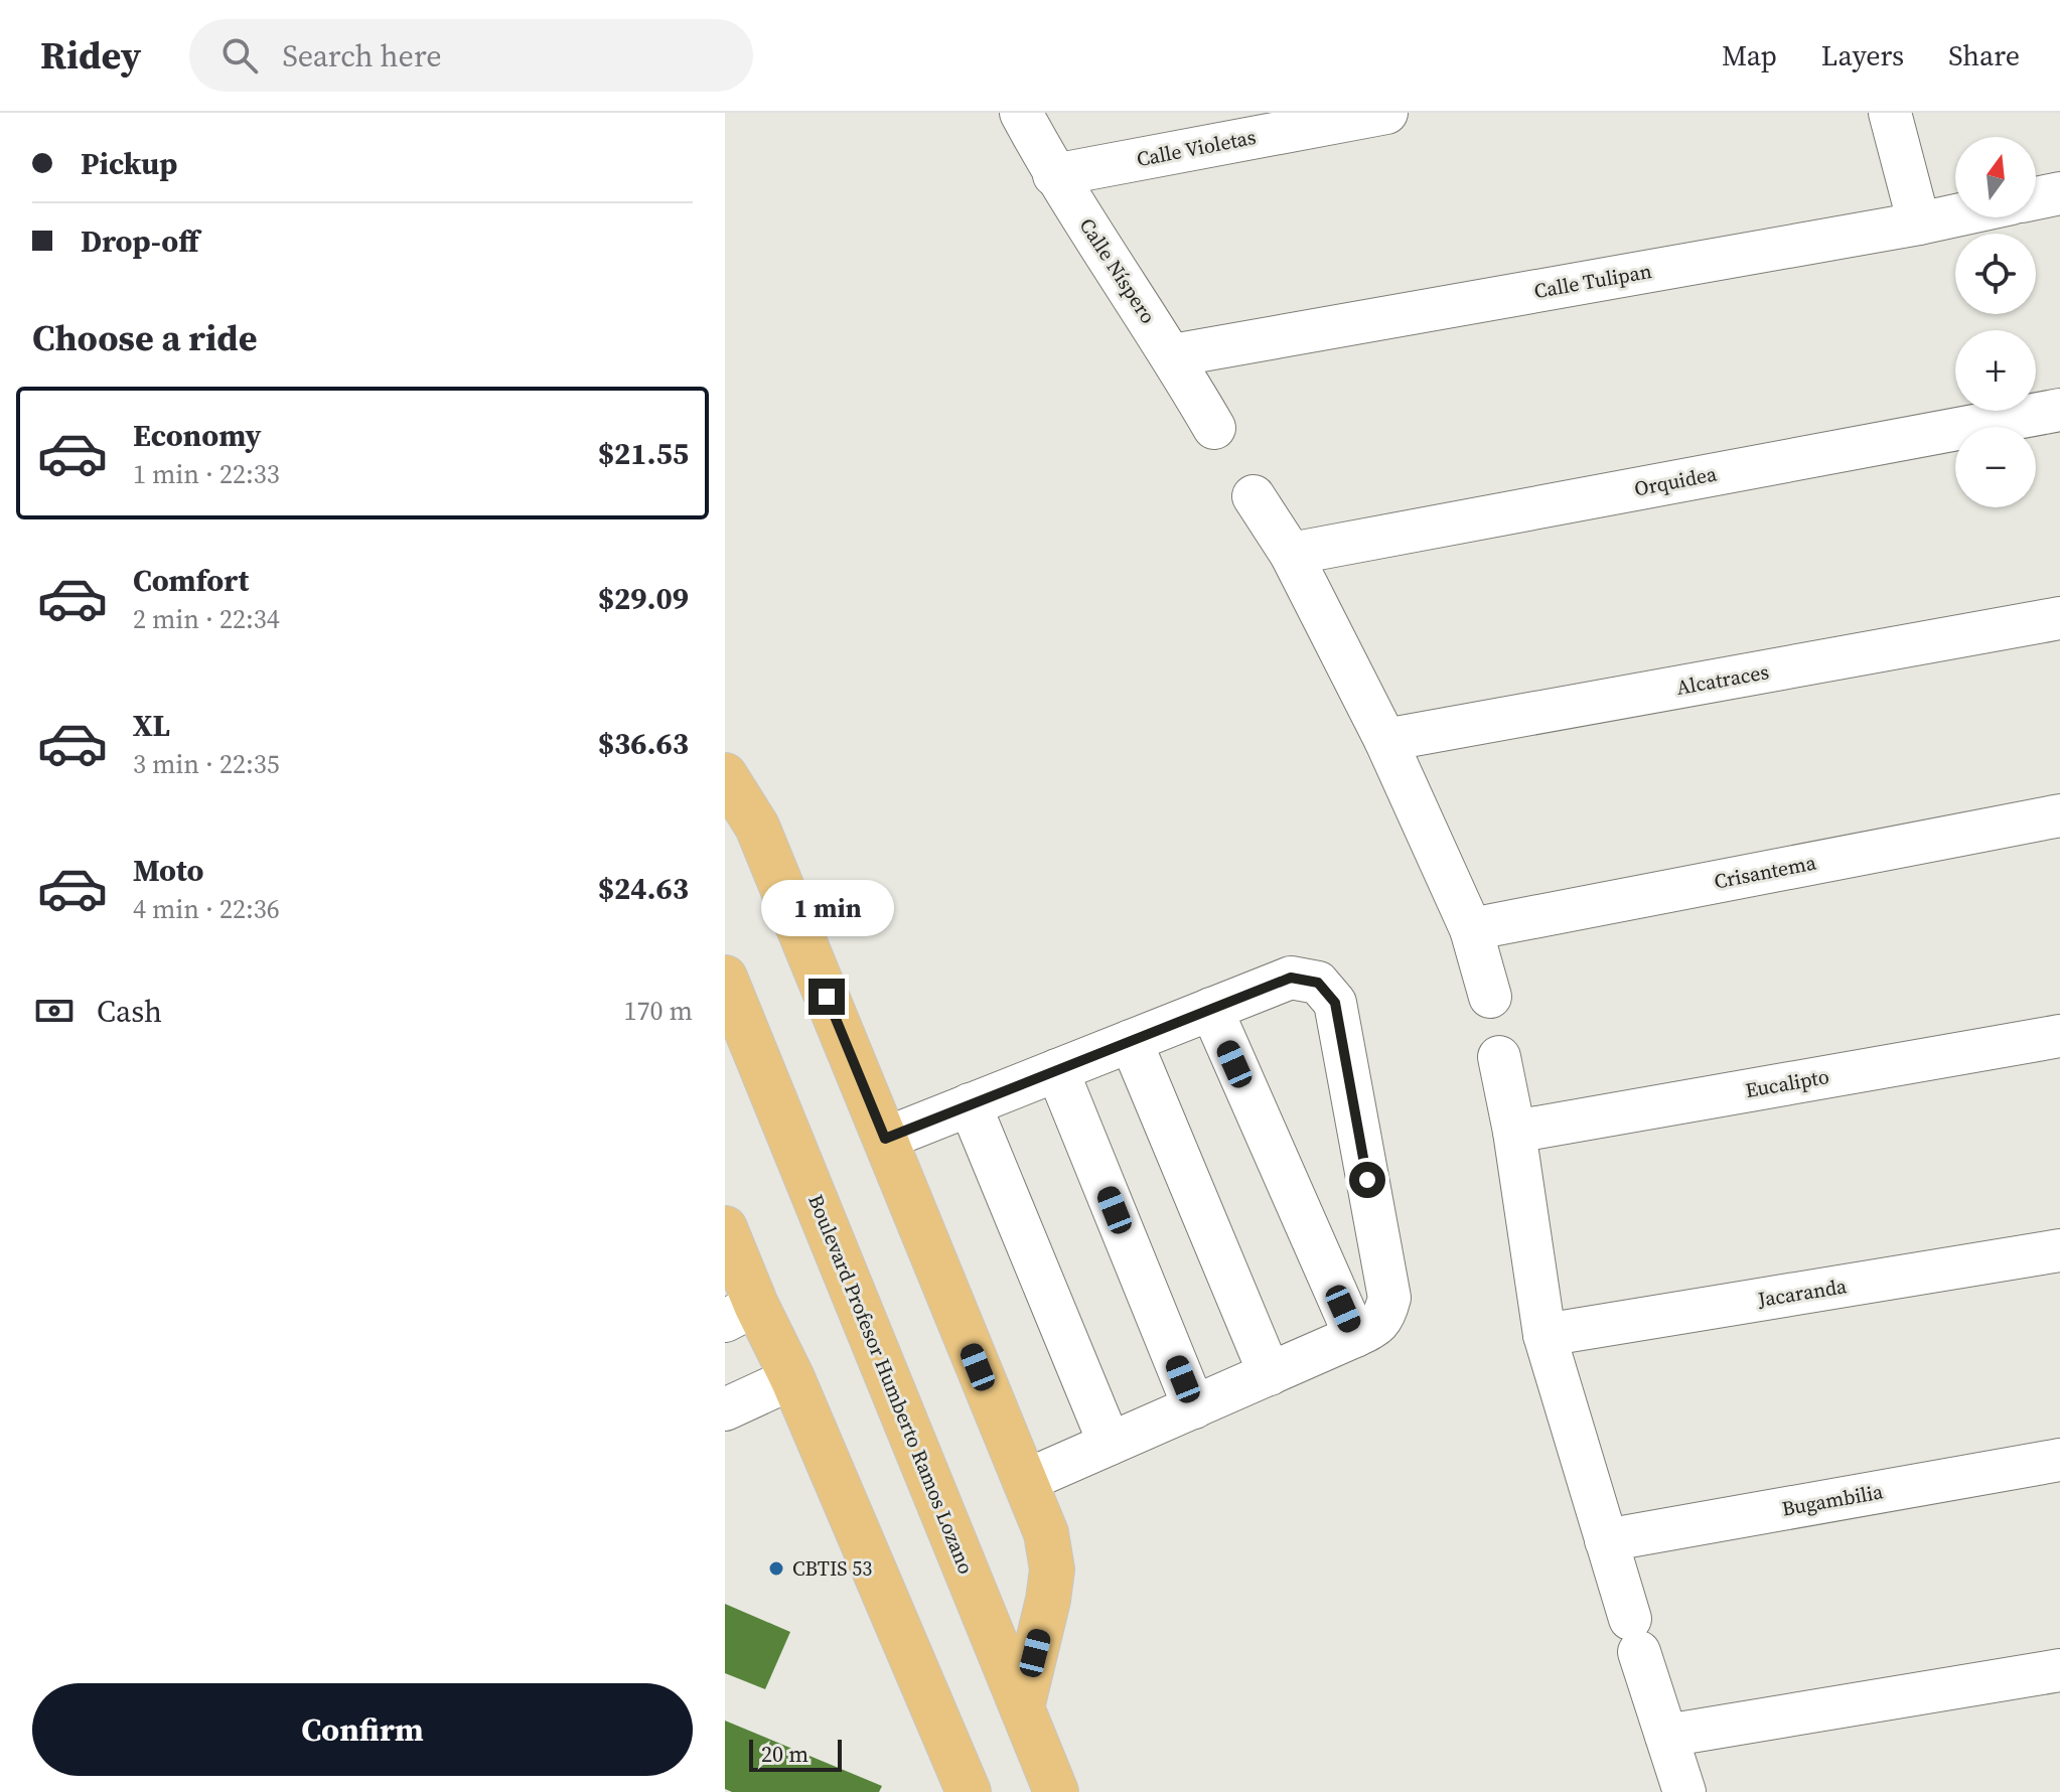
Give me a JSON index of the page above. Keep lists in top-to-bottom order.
{
  "streets": {
    "main road": ["Boulevard Profesor Humberto Ramos Lozano"],
    "street": [
      "Calle Violetas",
      "Calle Níspero",
      "Calle Tulipan",
      "Orquidea",
      "Alcatraces",
      "Crisantema",
      "Eucalipto",
      "Jacaranda",
      "Bugambilia"
    ]
  },
  "crossings": [
    ["Calle Violetas", "Calle Níspero"],
    ["Calle Níspero", "Calle Tulipan"]
  ],
  "places": ["CBTIS 53"],
  "scale_bar": "20 m",
  "north": "top",
  "page": {
    "header": "Ridey",
    "search": "Search here",
    "nav": ["Map", "Layers", "Share"],
    "banner": ["Pickup", "Drop-off"],
    "map_buttons": ["+", "−"],
    "heading": "Choose a ride",
    "list": [
      {
        "name": "Economy",
        "note": "1 min · 22:33",
        "value": "$21.55"
      },
      {
        "name": "Comfort",
        "note": "2 min · 22:34",
        "value": "$29.09"
      },
      {
        "name": "XL",
        "note": "3 min · 22:35",
        "value": "$36.63"
      },
      {
        "name": "Moto",
        "note": "4 min · 22:36",
        "value": "$24.63"
      }
    ],
    "bubble": "1 min",
    "pay": ["Cash", "170 m"],
    "buttons": "Confirm",
    "scale": "20 m"
  }
}
